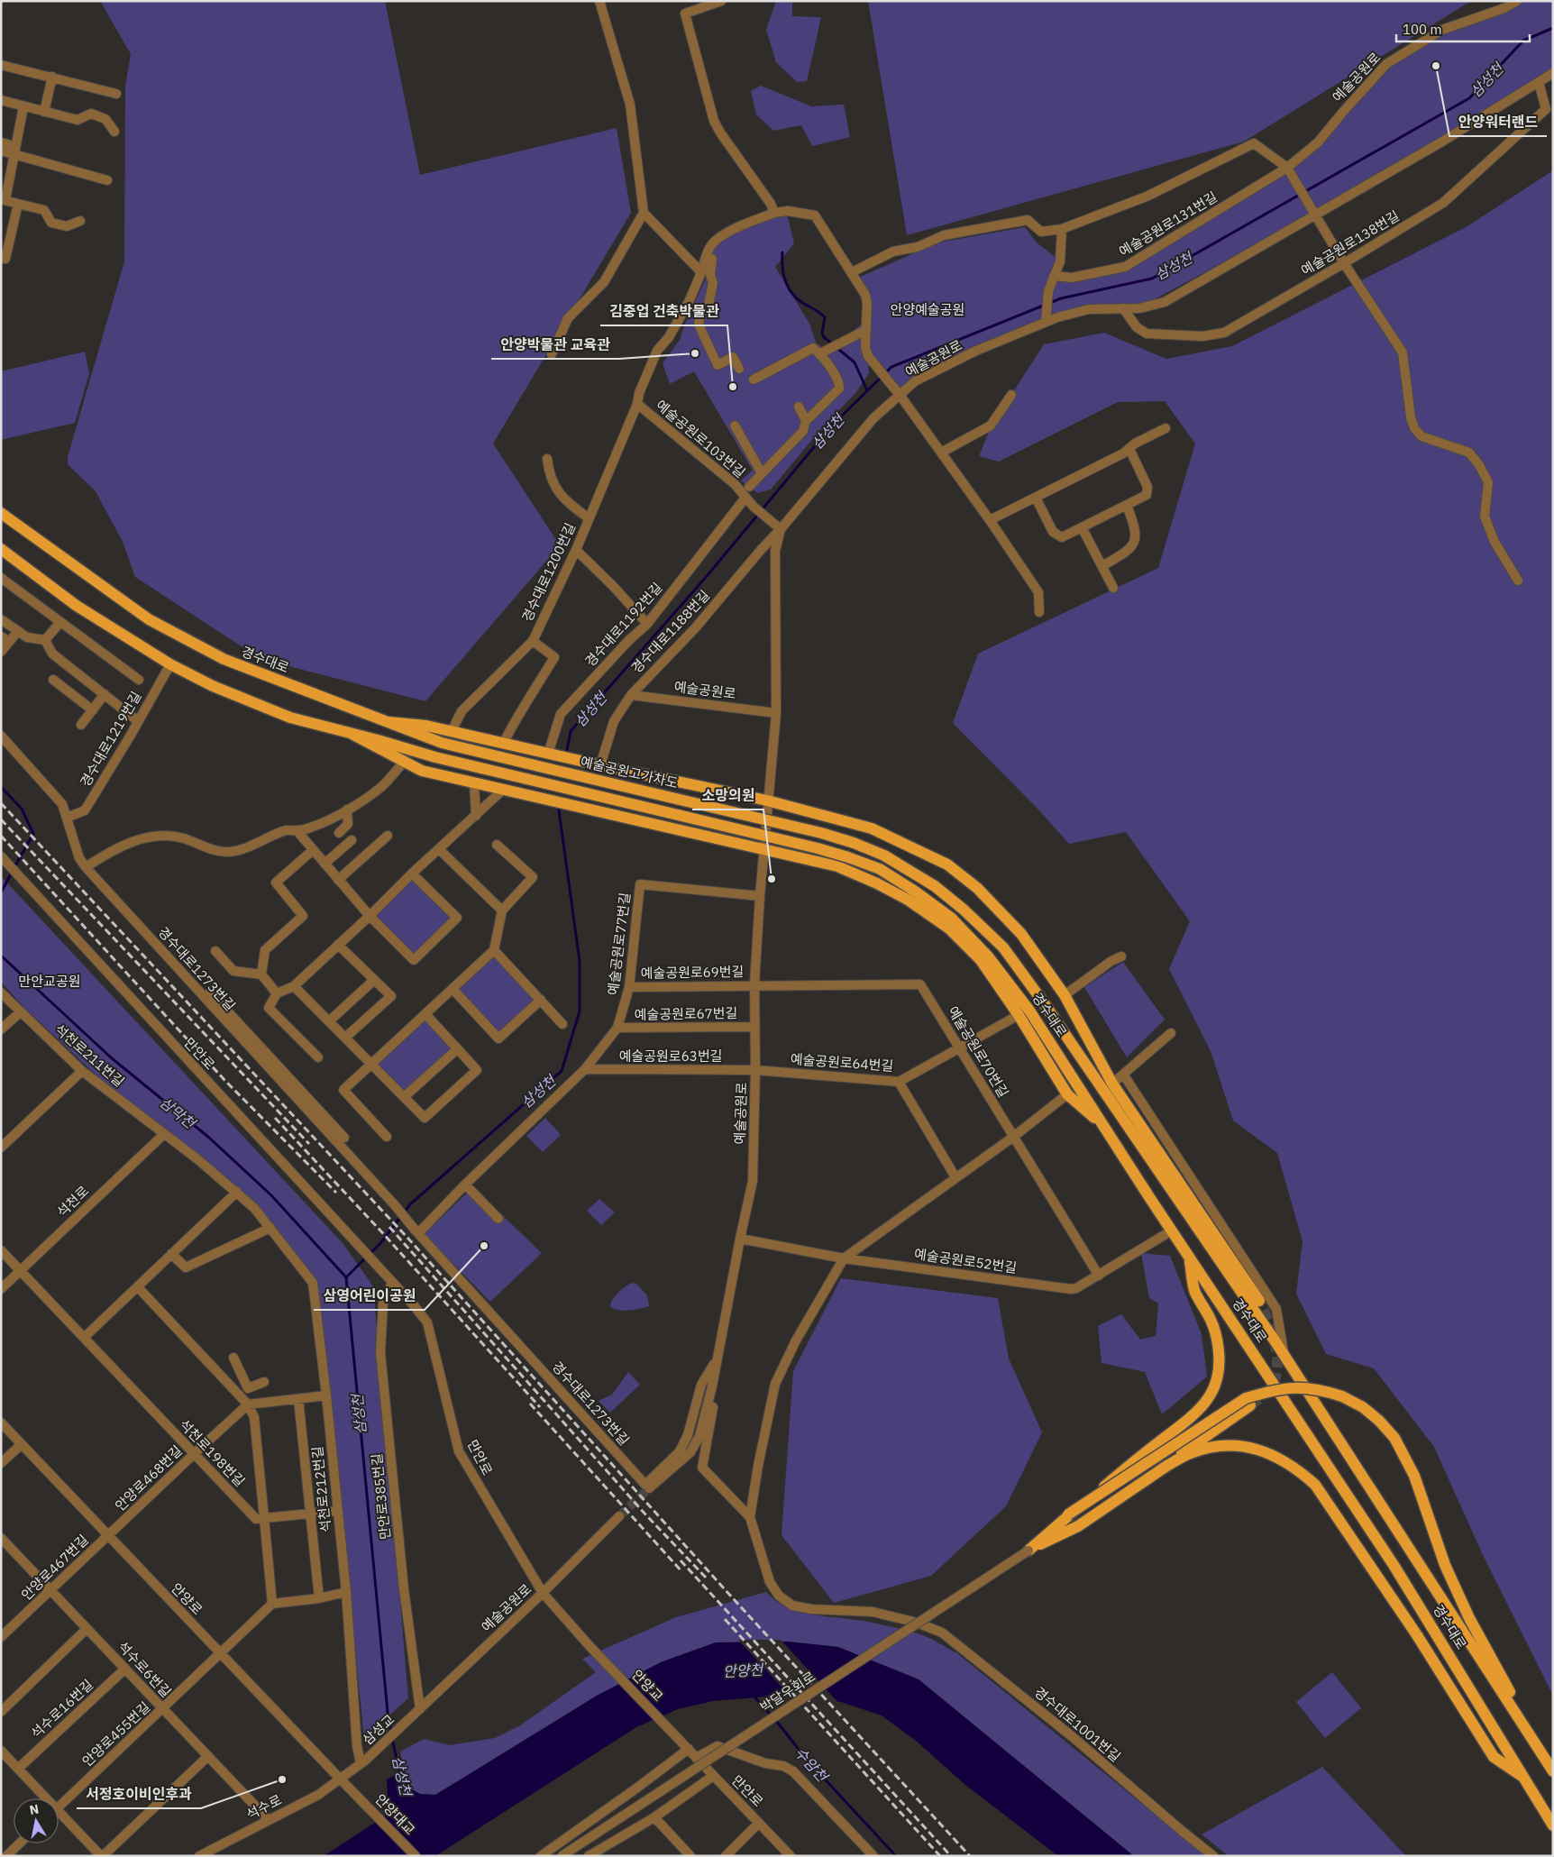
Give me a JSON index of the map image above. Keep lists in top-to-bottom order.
{
  "streets": {
    "main road": ["경수대로", "예술공원고가차도"],
    "street": [
      "예술공원로",
      "예술공원로131번길",
      "예술공원로138번길",
      "예술공원로103번길",
      "경수대로1200번길",
      "경수대로1192번길",
      "경수대로1188번길",
      "경수대로1219번길",
      "예술공원로77번길",
      "경수대로1273번길",
      "예술공원로69번길",
      "예술공원로67번길",
      "예술공원로70번길",
      "만안로",
      "석천로211번길",
      "예술공원로63번길",
      "예술공원로64번길",
      "석천로",
      "예술공원로52번길",
      "석천로198번길",
      "안양로468번길",
      "석천로212번길",
      "만안로385번길",
      "안양로467번길",
      "안양로",
      "석수로6번길",
      "안양교",
      "박달우회로",
      "석수로16번길",
      "경수대로1001번길",
      "삼성교",
      "안양로455번길",
      "석수로",
      "안양대교"
    ]
  },
  "crossings": [
    ["예술공원로", "예술공원로131번길"],
    ["예술공원로", "예술공원로138번길"],
    ["예술공원로", "예술공원로103번길"],
    ["예술공원로", "경수대로1188번길"],
    ["예술공원로", "예술공원로77번길"],
    ["예술공원로", "경수대로1273번길"],
    ["예술공원로", "예술공원로69번길"],
    ["예술공원로", "예술공원로67번길"],
    ["예술공원로", "예술공원로70번길"],
    ["예술공원로", "만안로"],
    ["예술공원로", "예술공원로63번길"],
    ["예술공원로", "예술공원로64번길"],
    ["예술공원로", "예술공원로52번길"],
    ["예술공원로", "만안로385번길"],
    ["예술공원로", "삼성교"],
    ["예술공원로103번길", "경수대로1200번길"],
    ["예술공원로103번길", "경수대로1192번길"],
    ["예술공원로103번길", "경수대로1188번길"],
    ["경수대로", "예술공원고가차도"],
    ["경수대로", "예술공원로52번길"],
    ["경수대로1219번길", "경수대로1273번길"],
    ["예술공원로77번길", "경수대로1273번길"],
    ["예술공원로77번길", "예술공원로69번길"],
    ["예술공원로77번길", "예술공원로67번길"],
    ["예술공원로77번길", "예술공원로63번길"],
    ["예술공원로69번길", "예술공원로70번길"],
    ["예술공원로70번길", "예술공원로64번길"],
    ["예술공원로70번길", "예술공원로52번길"],
    ["만안로", "만안로385번길"],
    ["만안로", "안양교"],
    ["석천로211번길", "석천로"],
    ["석천로211번길", "석천로212번길"],
    ["예술공원로63번길", "예술공원로64번길"],
    ["석천로", "석천로198번길"],
    ["석천로", "석천로212번길"],
    ["석천로198번길", "안양로468번길"],
    ["안양로468번길", "안양로467번길"],
    ["안양로468번길", "안양로"],
    ["석천로212번길", "삼성교"],
    ["안양로467번길", "안양로"],
    ["안양로467번길", "석수로6번길"],
    ["안양로", "안양로455번길"],
    ["안양로", "석수로"],
    ["안양로", "안양대교"],
    ["석수로6번길", "석수로16번길"],
    ["석수로6번길", "안양로455번길"],
    ["석수로6번길", "석수로"]
  ],
  "water": [
    "삼성천",
    "삼막천",
    "안양천",
    "수암천"
  ],
  "parks": ["안양예술공원", "만안교공원"],
  "places": [
    "안양워터랜드",
    "안양박물관 교육관",
    "김중업 건축박물관",
    "소망의원",
    "삼영어린이공원",
    "서정호이비인후과"
  ],
  "scale_bar": "100 m",
  "north": "top"
}
